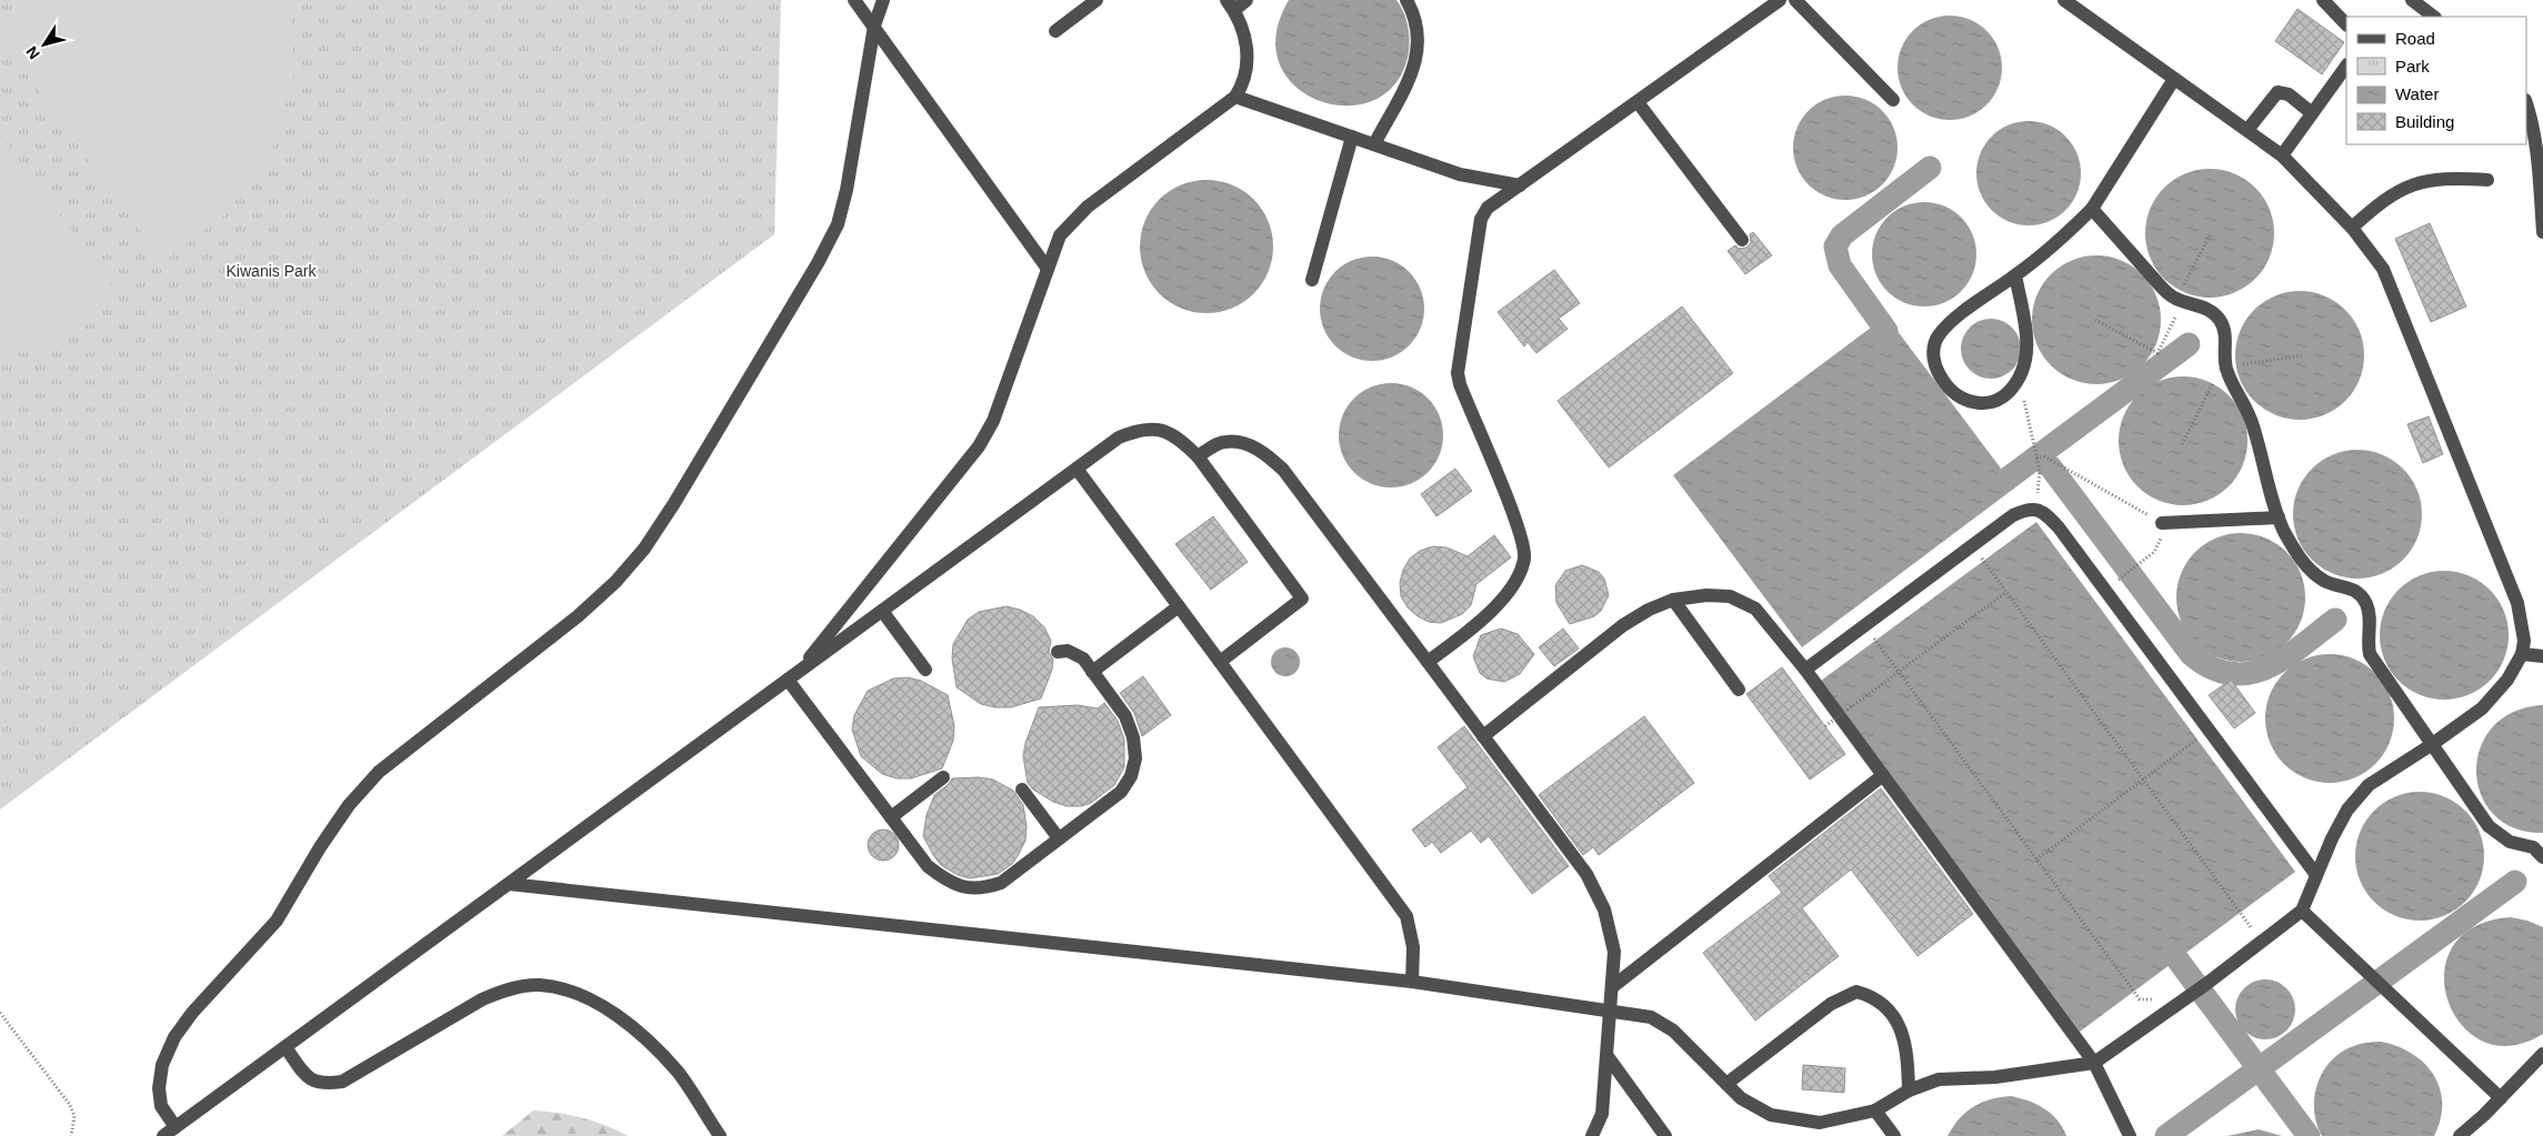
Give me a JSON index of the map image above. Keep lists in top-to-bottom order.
{
  "parks": ["Kiwanis Park"],
  "legend": [
    "Road",
    "Park",
    "Water",
    "Building"
  ],
  "north": "bottom left"
}
